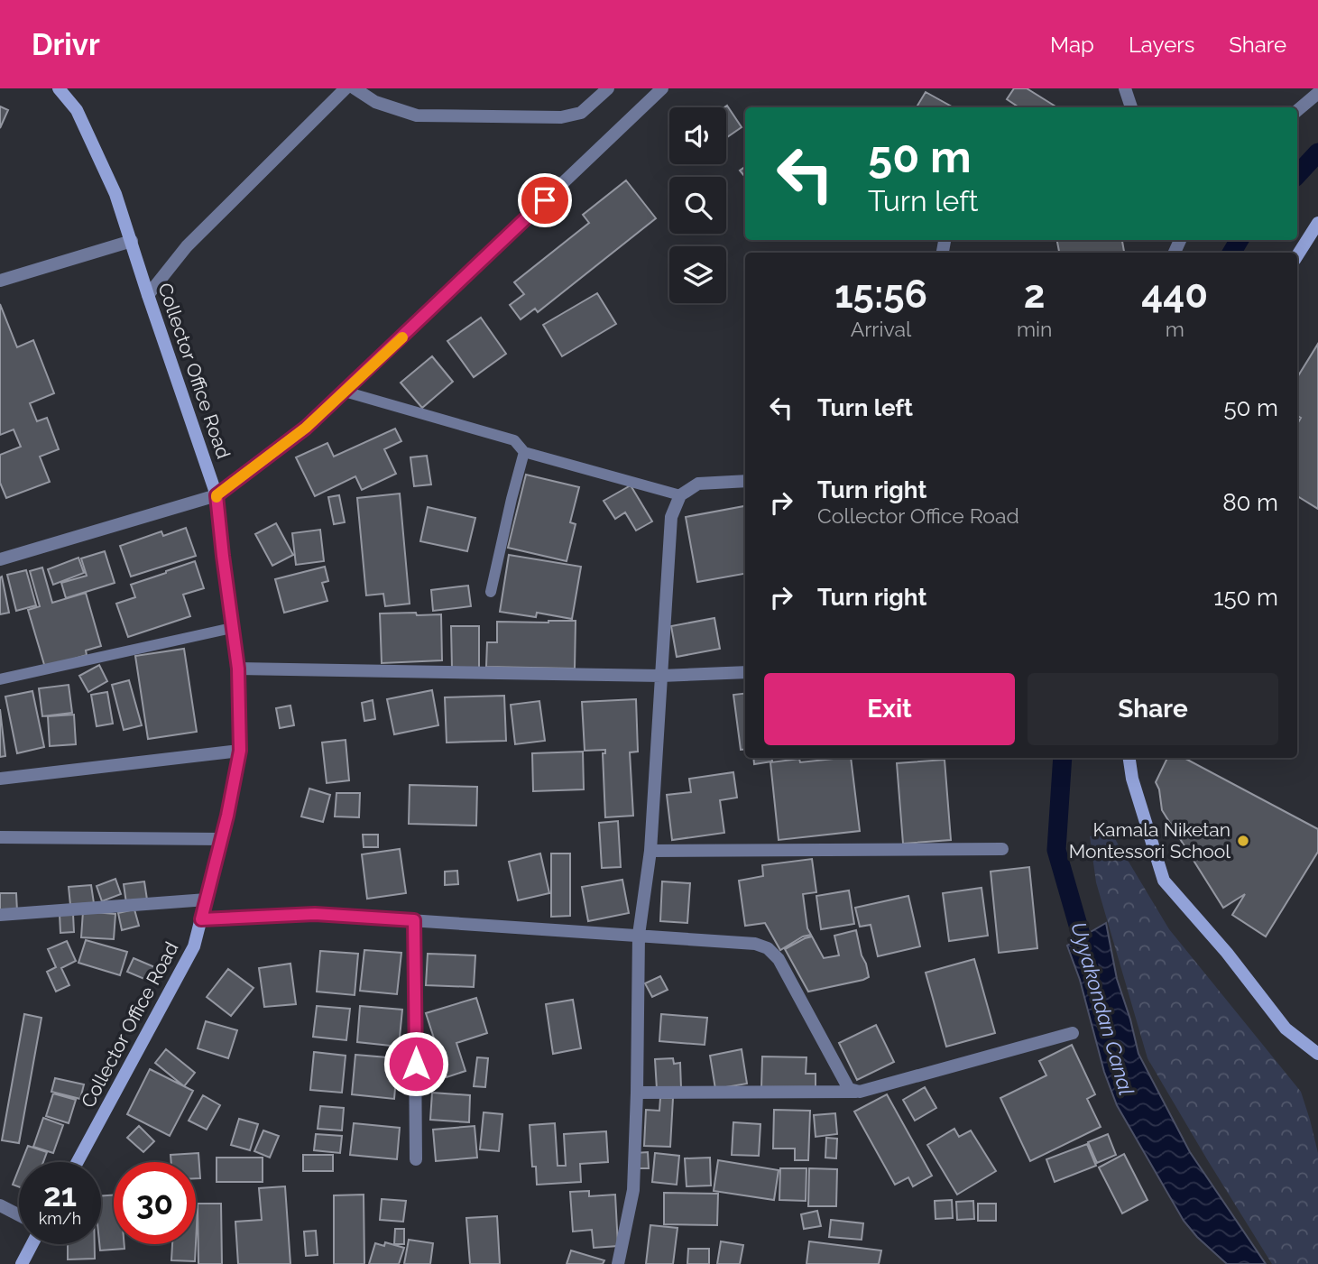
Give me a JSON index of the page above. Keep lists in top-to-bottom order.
{
  "streets": {
    "main road": ["Collector Office Road"]
  },
  "water": ["Uyyakondan Canal"],
  "places": ["Kamala Niketan Montessori School"],
  "page": {
    "header": "Drivr",
    "nav": ["Map", "Layers", "Share"],
    "turn": ["50 m", "Turn left"],
    "eta": [
      "15:56",
      "Arrival",
      "2",
      "min",
      "440",
      "m"
    ],
    "list": [
      {
        "name": "Turn left",
        "value": "50 m"
      },
      {
        "name": "Turn right",
        "note": "Collector Office Road",
        "value": "80 m"
      },
      {
        "name": "Turn right",
        "value": "150 m"
      }
    ],
    "buttons": ["Exit", "Share"],
    "speed": "21 km/h",
    "limit": "30"
  }
}
